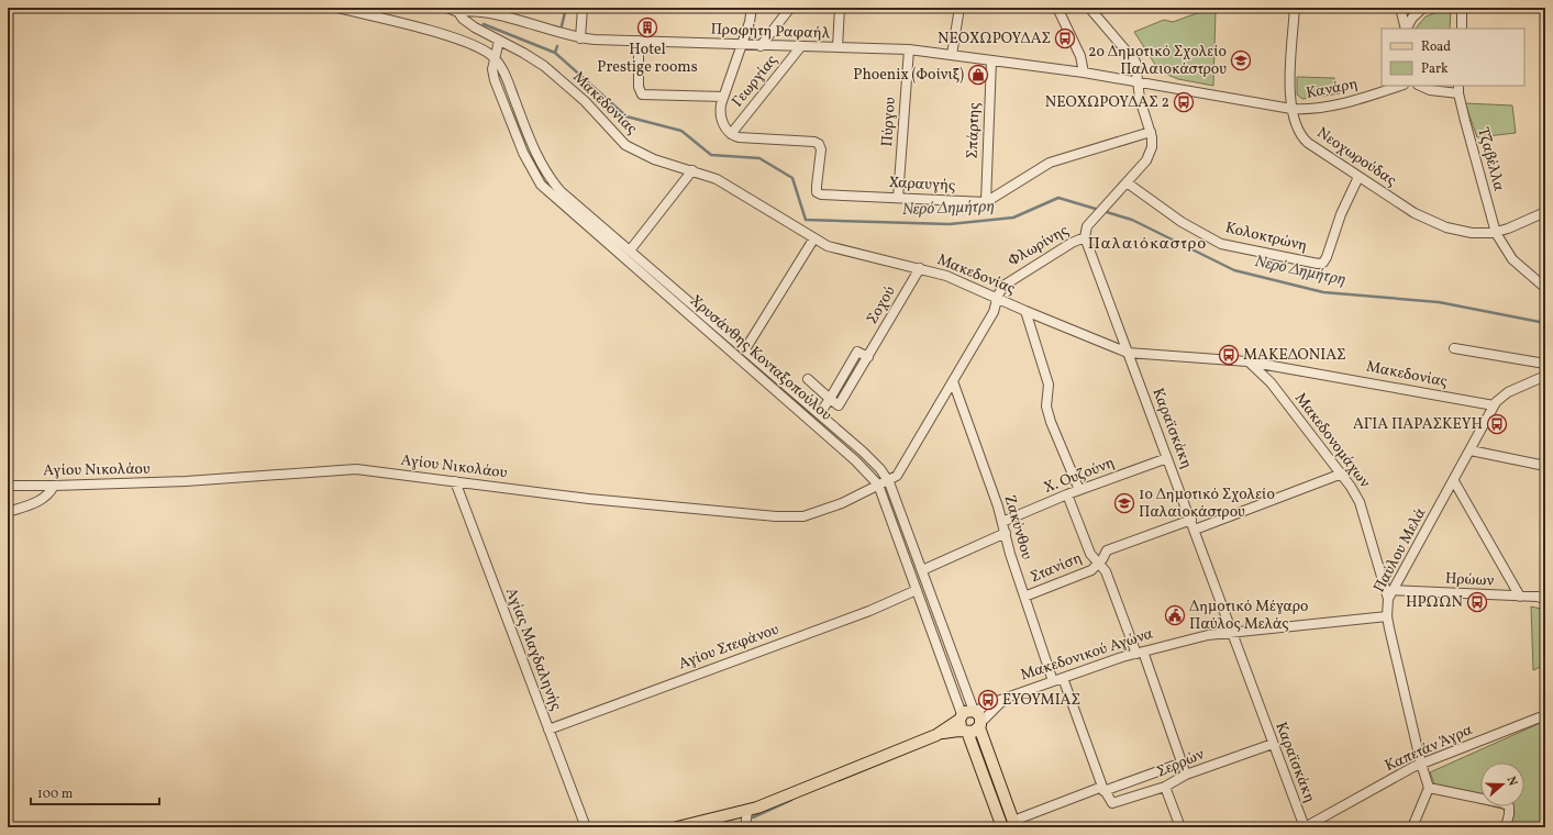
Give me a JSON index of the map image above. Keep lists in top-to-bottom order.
{
  "streets": {
    "main road": ["Χρυσάνθης Κονταξοπούλου"],
    "street": [
      "Προφήτη Ραφαήλ",
      "Γεωργίας",
      "Κανάρη",
      "Μακεδονίας",
      "Πύργου",
      "Σπάρτης",
      "Νεοχωρούδας",
      "Τζαβέλλα",
      "Χαραυγής",
      "Κολοκτρώνη",
      "Φλωρίνης",
      "Σοχού",
      "Καραϊσκάκη",
      "Μακεδονομάχων",
      "Αγίου Νικολάου",
      "Χ. Ουζούνη",
      "Ζακύνθου",
      "Παύλου Μελά",
      "Στανίση",
      "Ηρώων",
      "Αγίου Στεφάνου",
      "Αγίας Μαγδαληνής",
      "Μακεδονικού Αγώνα",
      "Καπετάν Άγρα",
      "Σερρών"
    ]
  },
  "crossings": [
    ["Προφήτη Ραφαήλ", "Γεωργίας"],
    ["Προφήτη Ραφαήλ", "Μακεδονίας"],
    ["Προφήτη Ραφαήλ", "Πύργου"],
    ["Προφήτη Ραφαήλ", "Σπάρτης"],
    ["Γεωργίας", "Χαραυγής"],
    ["Κανάρη", "Νεοχωρούδας"],
    ["Μακεδονίας", "Φλωρίνης"],
    ["Μακεδονίας", "Σοχού"],
    ["Μακεδονίας", "Χρυσάνθης Κονταξοπούλου"],
    ["Μακεδονίας", "Καραϊσκάκη"],
    ["Μακεδονίας", "Μακεδονομάχων"],
    ["Μακεδονίας", "Παύλου Μελά"],
    ["Πύργου", "Χαραυγής"],
    ["Σπάρτης", "Χαραυγής"],
    ["Νεοχωρούδας", "Τζαβέλλα"],
    ["Νεοχωρούδας", "Κολοκτρώνη"],
    ["Κολοκτρώνη", "Φλωρίνης"],
    ["Φλωρίνης", "Χρυσάνθης Κονταξοπούλου"],
    ["Φλωρίνης", "Καραϊσκάκη"],
    ["Φλωρίνης", "Αγίου Νικολάου"],
    ["Φλωρίνης", "Ζακύνθου"],
    ["Χρυσάνθης Κονταξοπούλου", "Αγίου Νικολάου"],
    ["Χρυσάνθης Κονταξοπούλου", "Αγίου Στεφάνου"],
    ["Χρυσάνθης Κονταξοπούλου", "Μακεδονικού Αγώνα"],
    ["Χρυσάνθης Κονταξοπούλου", "Σερρών"],
    ["Καραϊσκάκη", "Χ. Ουζούνη"],
    ["Καραϊσκάκη", "Στανίση"],
    ["Καραϊσκάκη", "Μακεδονικού Αγώνα"],
    ["Καραϊσκάκη", "Καπετάν Άγρα"],
    ["Καραϊσκάκη", "Σερρών"],
    ["Μακεδονομάχων", "Παύλου Μελά"],
    ["Αγίου Νικολάου", "Αγίας Μαγδαληνής"],
    ["Χ. Ουζούνη", "Ζακύνθου"],
    ["Ζακύνθου", "Στανίση"],
    ["Ζακύνθου", "Μακεδονικού Αγώνα"],
    ["Παύλου Μελά", "Ηρώων"],
    ["Παύλου Μελά", "Μακεδονικού Αγώνα"],
    ["Παύλου Μελά", "Καπετάν Άγρα"],
    ["Αγίου Στεφάνου", "Αγίας Μαγδαληνής"]
  ],
  "districts": ["Παλαιόκαστρο"],
  "water": ["Νερό Δημήτρη"],
  "places": {
    "building": ["Hotel Prestige rooms"],
    "bus stop": [
      "ΝΕΟΧΩΡΟΥΔΑΣ",
      "ΝΕΟΧΩΡΟΥΔΑΣ 2",
      "ΜΑΚΕΔΟΝΙΑΣ",
      "ΑΓΙΑ ΠΑΡΑΣΚΕΥΗ",
      "ΗΡΩΩΝ",
      "ΕΥΘΥΜΙΑΣ"
    ],
    "school or university": ["2ο Δημοτικό Σχολείο Παλαιοκάστρου", "1ο Δημοτικό Σχολείο Παλαιοκάστρου"],
    "shop": ["Phoenix (Φοίνιξ)"],
    "public building": ["Δημοτικό Μέγαρο Παύλος Μελάς"]
  },
  "legend": ["Road", "Park"],
  "scale_bar": "100 m",
  "north": "right"
}
